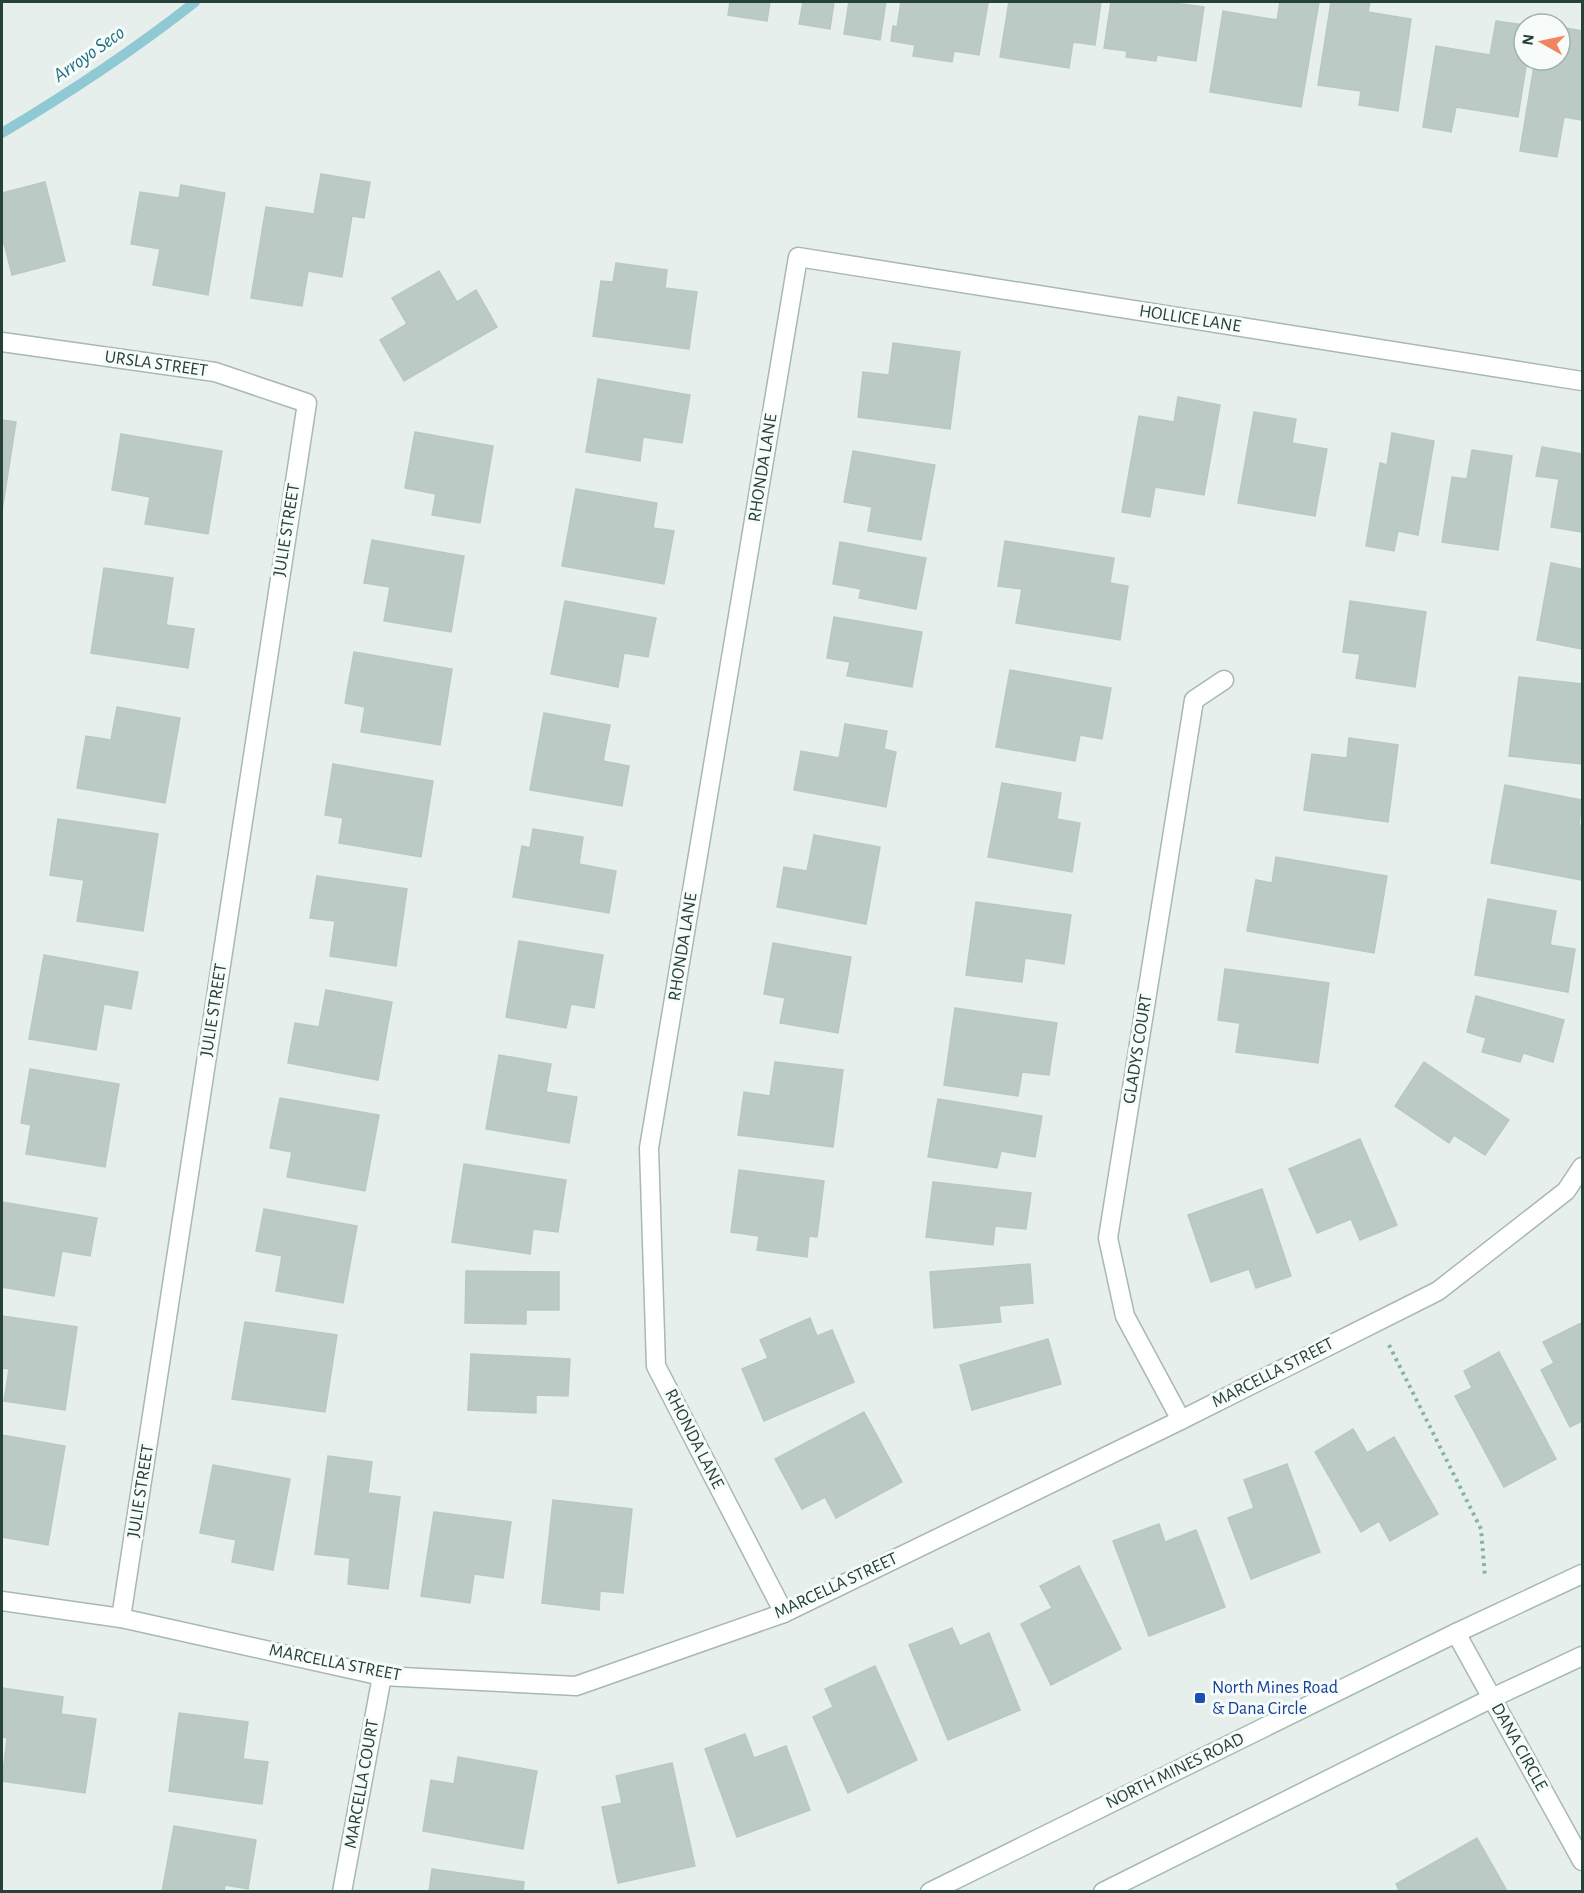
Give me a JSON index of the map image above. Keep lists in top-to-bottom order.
{
  "streets": {
    "street": [
      "HOLLICE LANE",
      "URSLA STREET",
      "RHONDA LANE",
      "JULIE STREET",
      "GLADYS COURT",
      "MARCELLA STREET",
      "DANA CIRCLE",
      "NORTH MINES ROAD",
      "MARCELLA COURT"
    ]
  },
  "crossings": [
    ["HOLLICE LANE", "RHONDA LANE"],
    ["URSLA STREET", "JULIE STREET"],
    ["RHONDA LANE", "MARCELLA STREET"],
    ["JULIE STREET", "MARCELLA STREET"],
    ["GLADYS COURT", "MARCELLA STREET"],
    ["MARCELLA STREET", "MARCELLA COURT"],
    ["DANA CIRCLE", "NORTH MINES ROAD"]
  ],
  "water": ["Arroyo Seco"],
  "places": {
    "transit": ["North Mines Road & Dana Circle"]
  },
  "north": "left"
}
